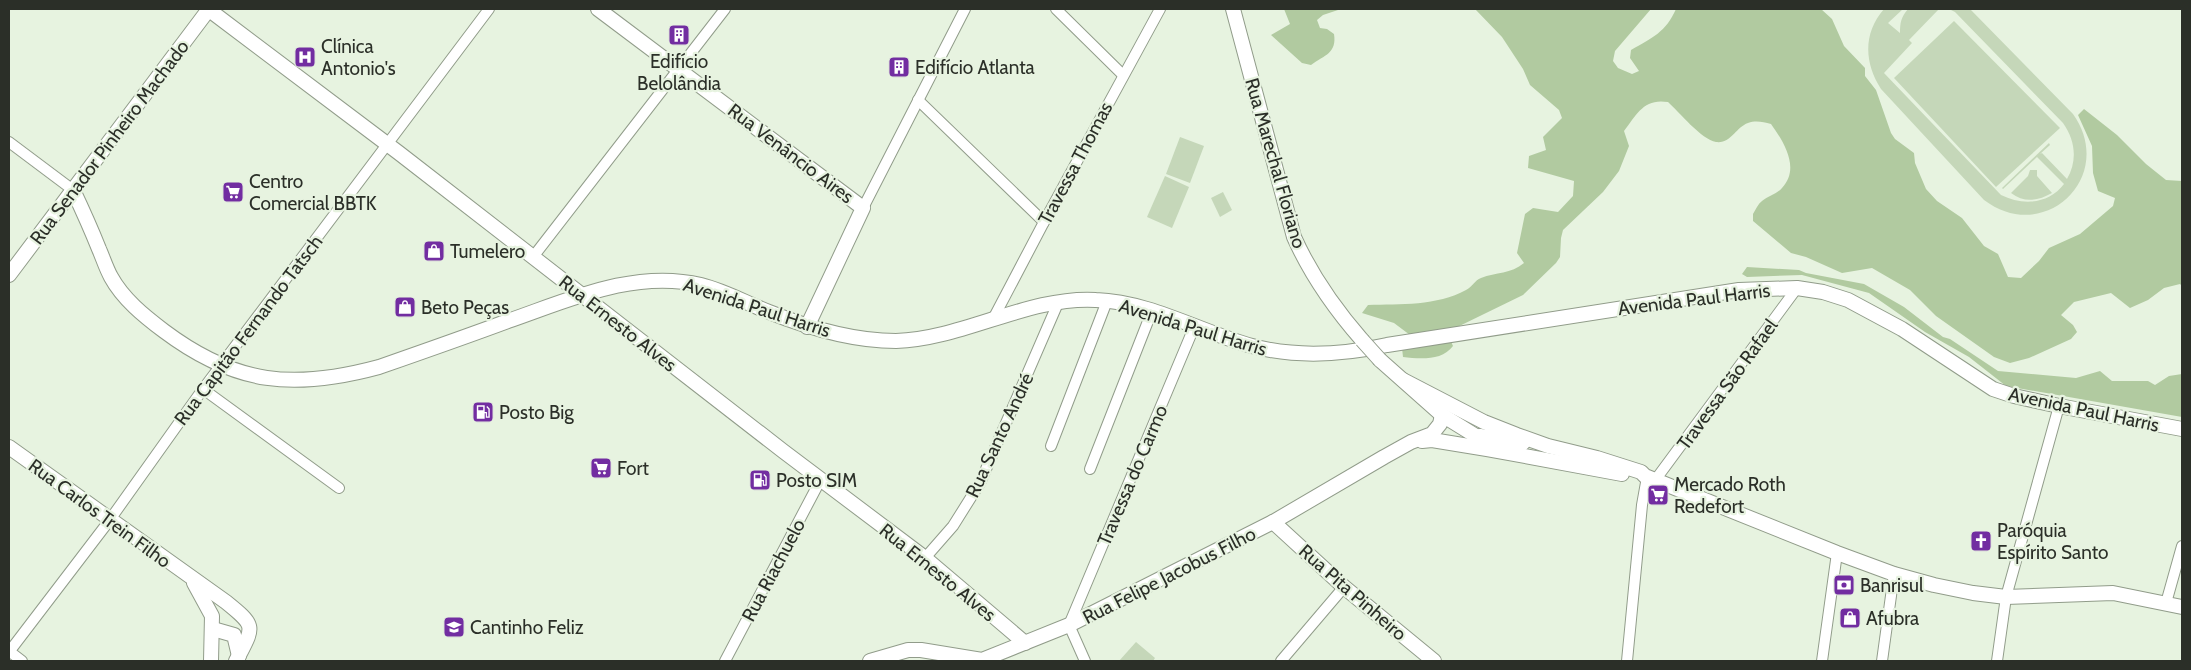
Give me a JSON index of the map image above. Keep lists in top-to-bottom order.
{
  "streets": {
    "main road": [
      "Rua Senador Pinheiro Machado",
      "Rua Venâncio Aires",
      "Rua Marechal Floriano",
      "Avenida Paul Harris",
      "Rua Ernesto Alves",
      "Rua Carlos Trein Filho",
      "Rua Felipe Jacobus Filho",
      "Rua Pita Pinheiro"
    ],
    "street": [
      "Travessa Thomas",
      "Rua Capitão Fernando Tatsch",
      "Travessa São Rafael",
      "Rua Santo André",
      "Travessa do Carmo",
      "Rua Riachuelo"
    ]
  },
  "crossings": [
    ["Rua Senador Pinheiro Machado", "Avenida Paul Harris"],
    ["Rua Senador Pinheiro Machado", "Rua Ernesto Alves"],
    ["Travessa Thomas", "Avenida Paul Harris"],
    ["Avenida Paul Harris", "Rua Ernesto Alves"],
    ["Avenida Paul Harris", "Rua Capitão Fernando Tatsch"],
    ["Avenida Paul Harris", "Travessa São Rafael"],
    ["Avenida Paul Harris", "Rua Santo André"],
    ["Avenida Paul Harris", "Travessa do Carmo"],
    ["Rua Ernesto Alves", "Rua Capitão Fernando Tatsch"],
    ["Rua Ernesto Alves", "Rua Santo André"],
    ["Rua Ernesto Alves", "Rua Riachuelo"],
    ["Rua Ernesto Alves", "Rua Felipe Jacobus Filho"],
    ["Rua Capitão Fernando Tatsch", "Rua Carlos Trein Filho"],
    ["Travessa do Carmo", "Rua Felipe Jacobus Filho"],
    ["Rua Felipe Jacobus Filho", "Rua Pita Pinheiro"]
  ],
  "places": {
    "building": ["Edifício Belolândia", "Edifício Atlanta"],
    "hospital": ["Clínica Antonio's"],
    "supermarket": ["Centro Comercial BBTK", "Fort", "Mercado Roth Redefort"],
    "shop": ["Tumelero", "Beto Peças", "Afubra"],
    "fuel station": ["Posto Big", "Posto SIM"],
    "church": ["Paróquia Espírito Santo"],
    "bank": ["Banrisul"],
    "school or university": ["Cantinho Feliz"]
  }
}
